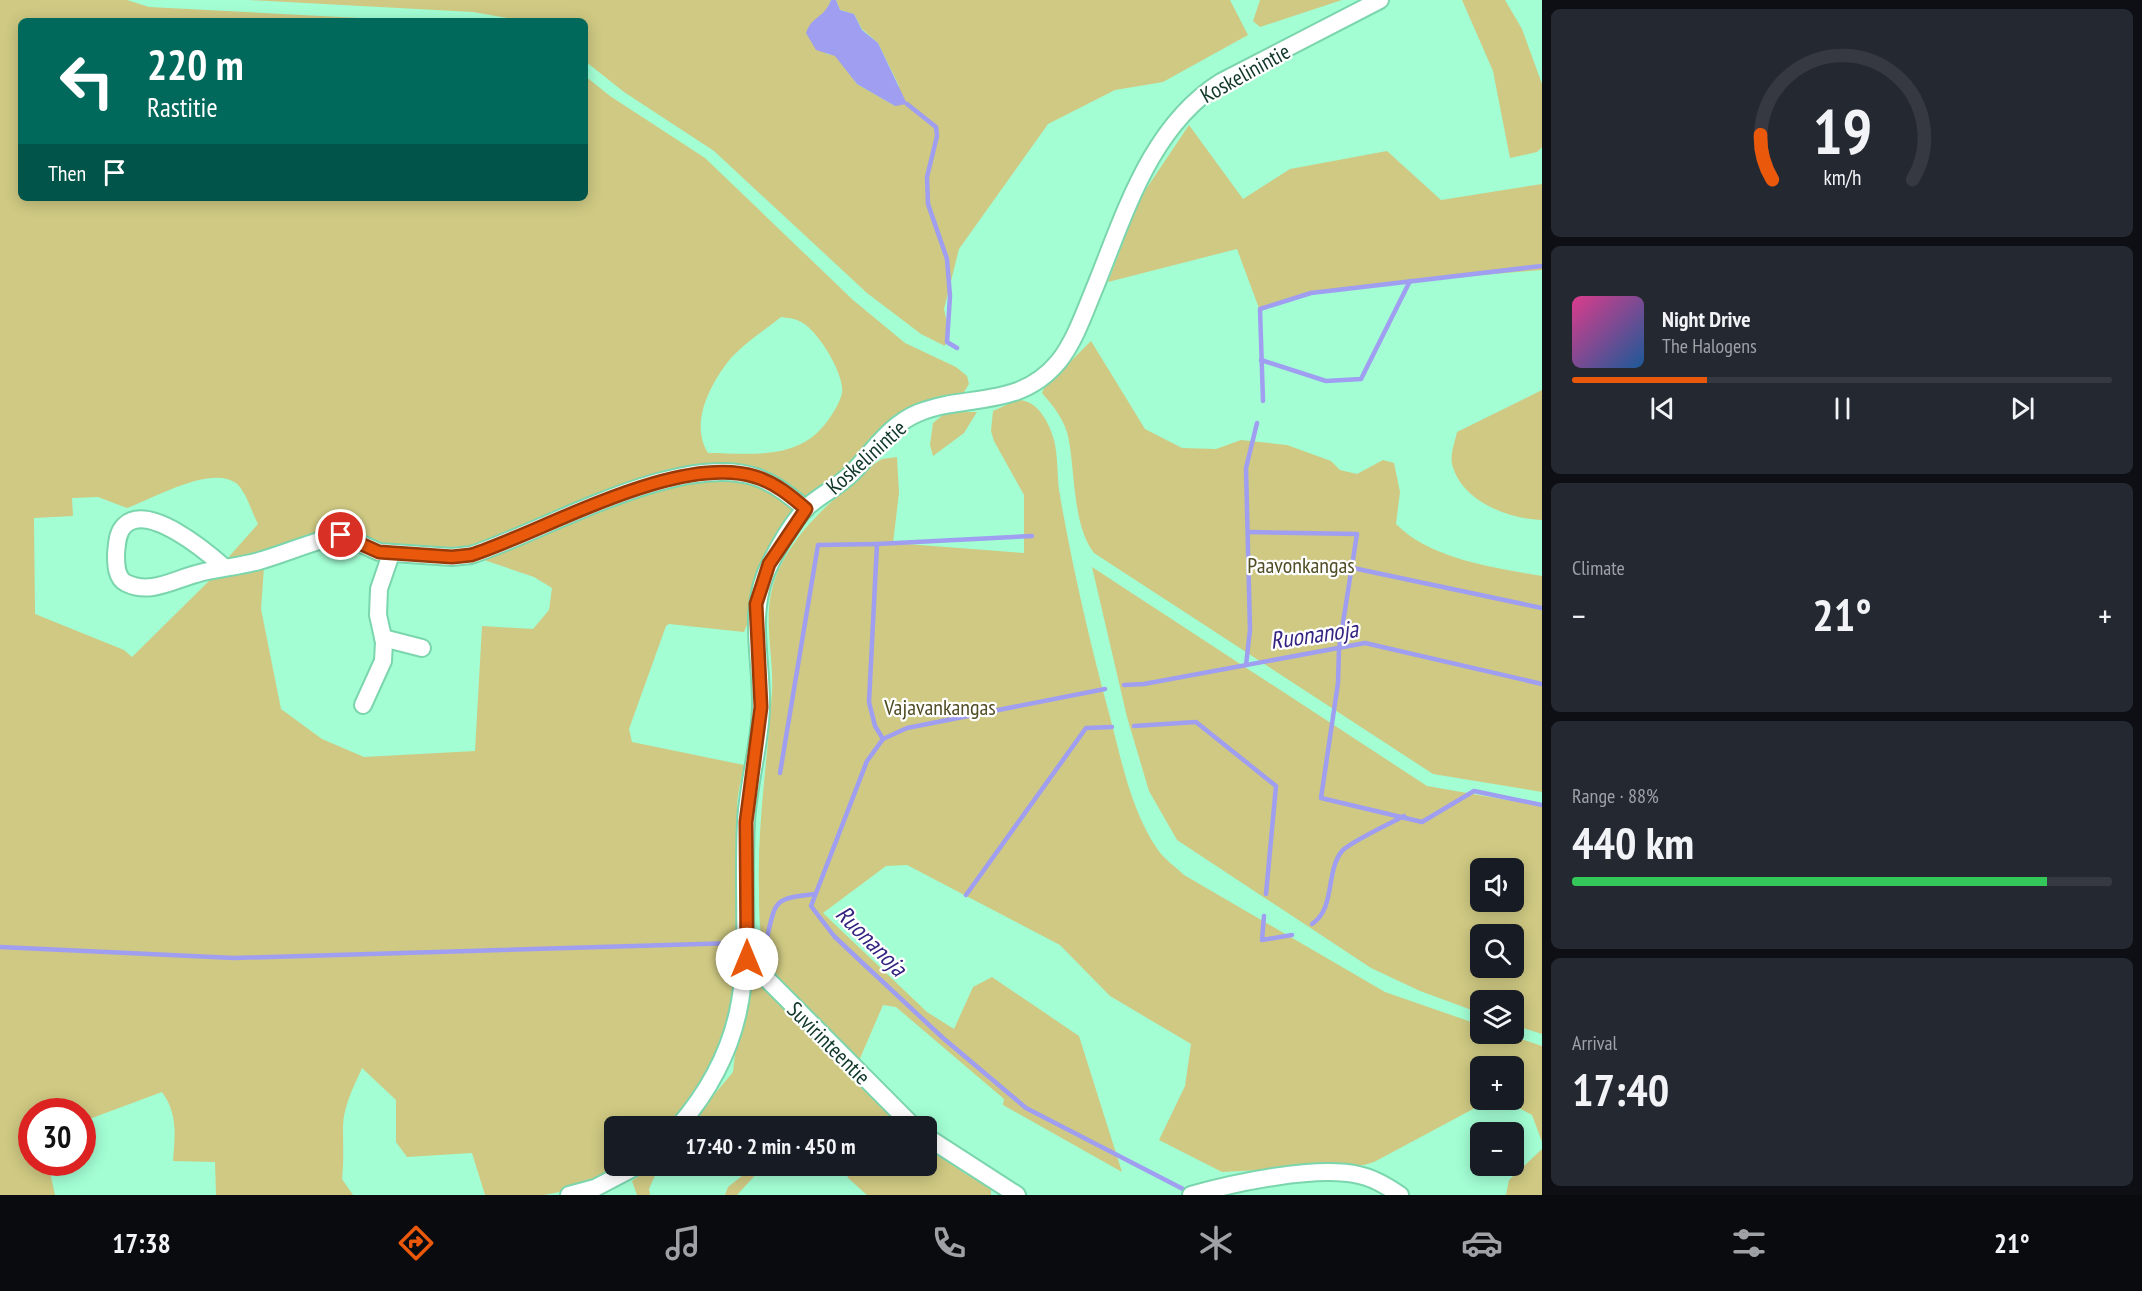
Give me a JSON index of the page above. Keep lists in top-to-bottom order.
{
  "streets": {
    "street": ["Koskelinintie", "Suvirinteentie"]
  },
  "crossings": [
    ["Koskelinintie", "Suvirinteentie"]
  ],
  "water": ["Ruonanoja"],
  "parks": ["Paavonkangas", "Vajavankangas"],
  "page": {
    "turn": ["220 m", "Rastitie"],
    "then": "Then",
    "song": ["Night Drive", "The Halogens"],
    "tile": [
      "Climate",
      ["Range · 88%", "440 km"],
      ["Arrival", "17:40"]
    ],
    "heat": ["−", "21°", "+"],
    "map_buttons": ["+", "−"],
    "limit": "30",
    "trip": "17:40 · 2 min · 450 m",
    "tabs": ["17:38", "21°"],
    "gauge": ["19", "km/h"]
  }
}
